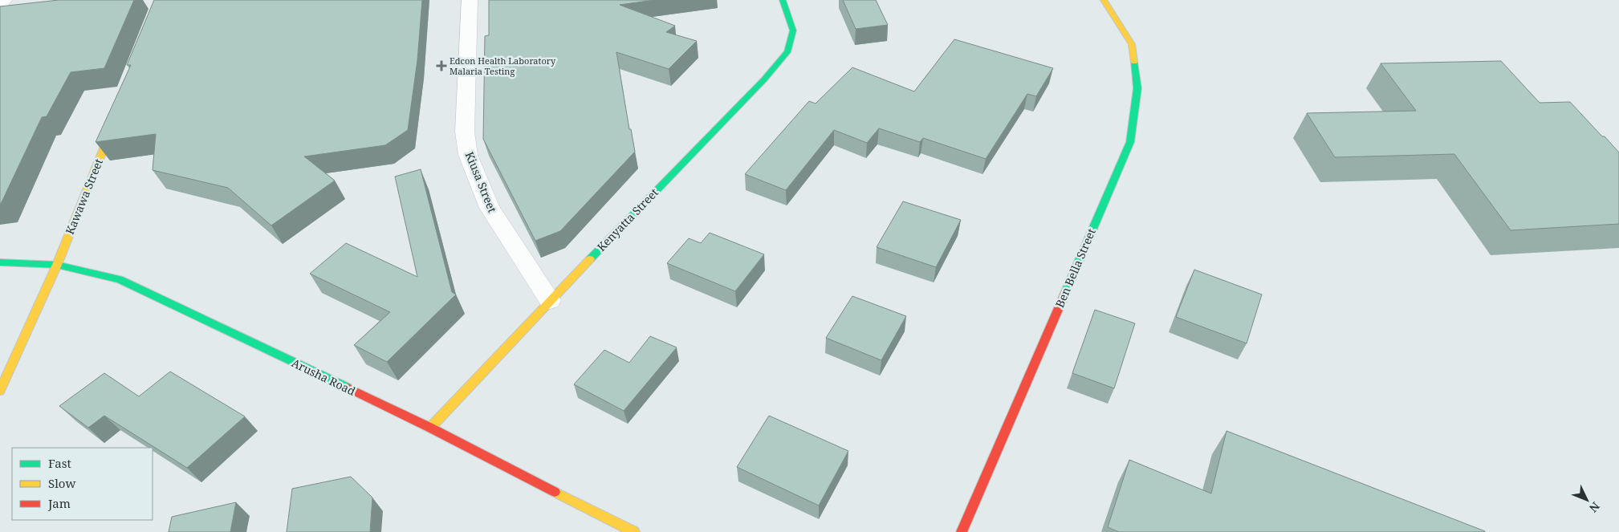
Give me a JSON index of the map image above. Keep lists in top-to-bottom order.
{
  "streets": {
    "street": [
      "Kiusa Street",
      "Kawawa Street",
      "Kenyatta Street",
      "Ben Bella Street",
      "Arusha Road"
    ]
  },
  "crossings": [
    ["Kiusa Street", "Kenyatta Street"],
    ["Kawawa Street", "Arusha Road"],
    ["Kenyatta Street", "Arusha Road"]
  ],
  "places": {
    "health": ["Edcon Health Laboratory Malaria Testing"]
  },
  "legend": ["Fast", "Slow", "Jam"],
  "north": "bottom right"
}
